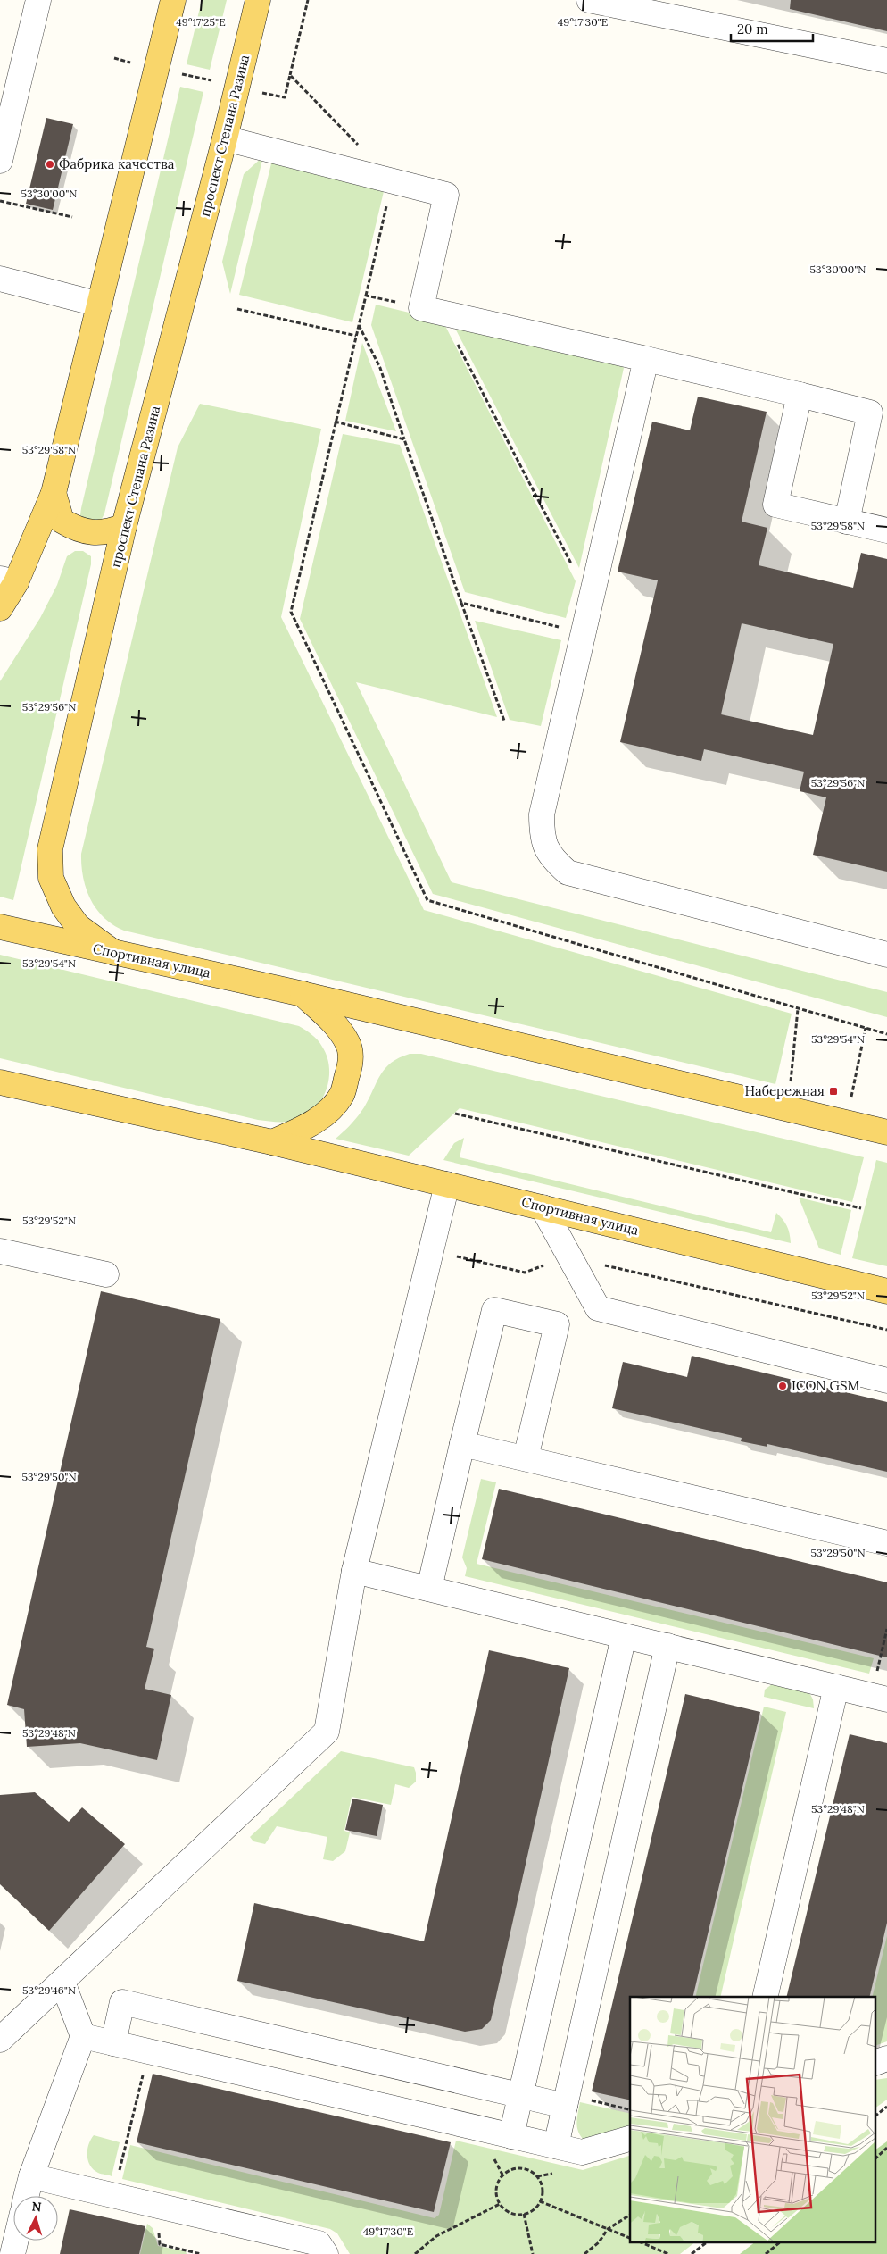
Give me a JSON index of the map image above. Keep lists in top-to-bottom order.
{
  "streets": {
    "main road": ["проспект Степана Разина", "Спортивная улица"]
  },
  "crossings": [
    ["проспект Степана Разина", "Спортивная улица"]
  ],
  "places": {
    "other": ["Фабрика качества", "ICON GSM"],
    "transit": ["Набережная"]
  },
  "scale_bar": "20 m",
  "north": "top",
  "coordinates": [
    "49°17'25\"E",
    "49°17'30\"E",
    "53°30'00\"N",
    "53°29'58\"N",
    "53°29'56\"N",
    "53°29'54\"N",
    "53°29'52\"N",
    "53°29'50\"N",
    "53°29'48\"N",
    "53°29'46\"N"
  ]
}
